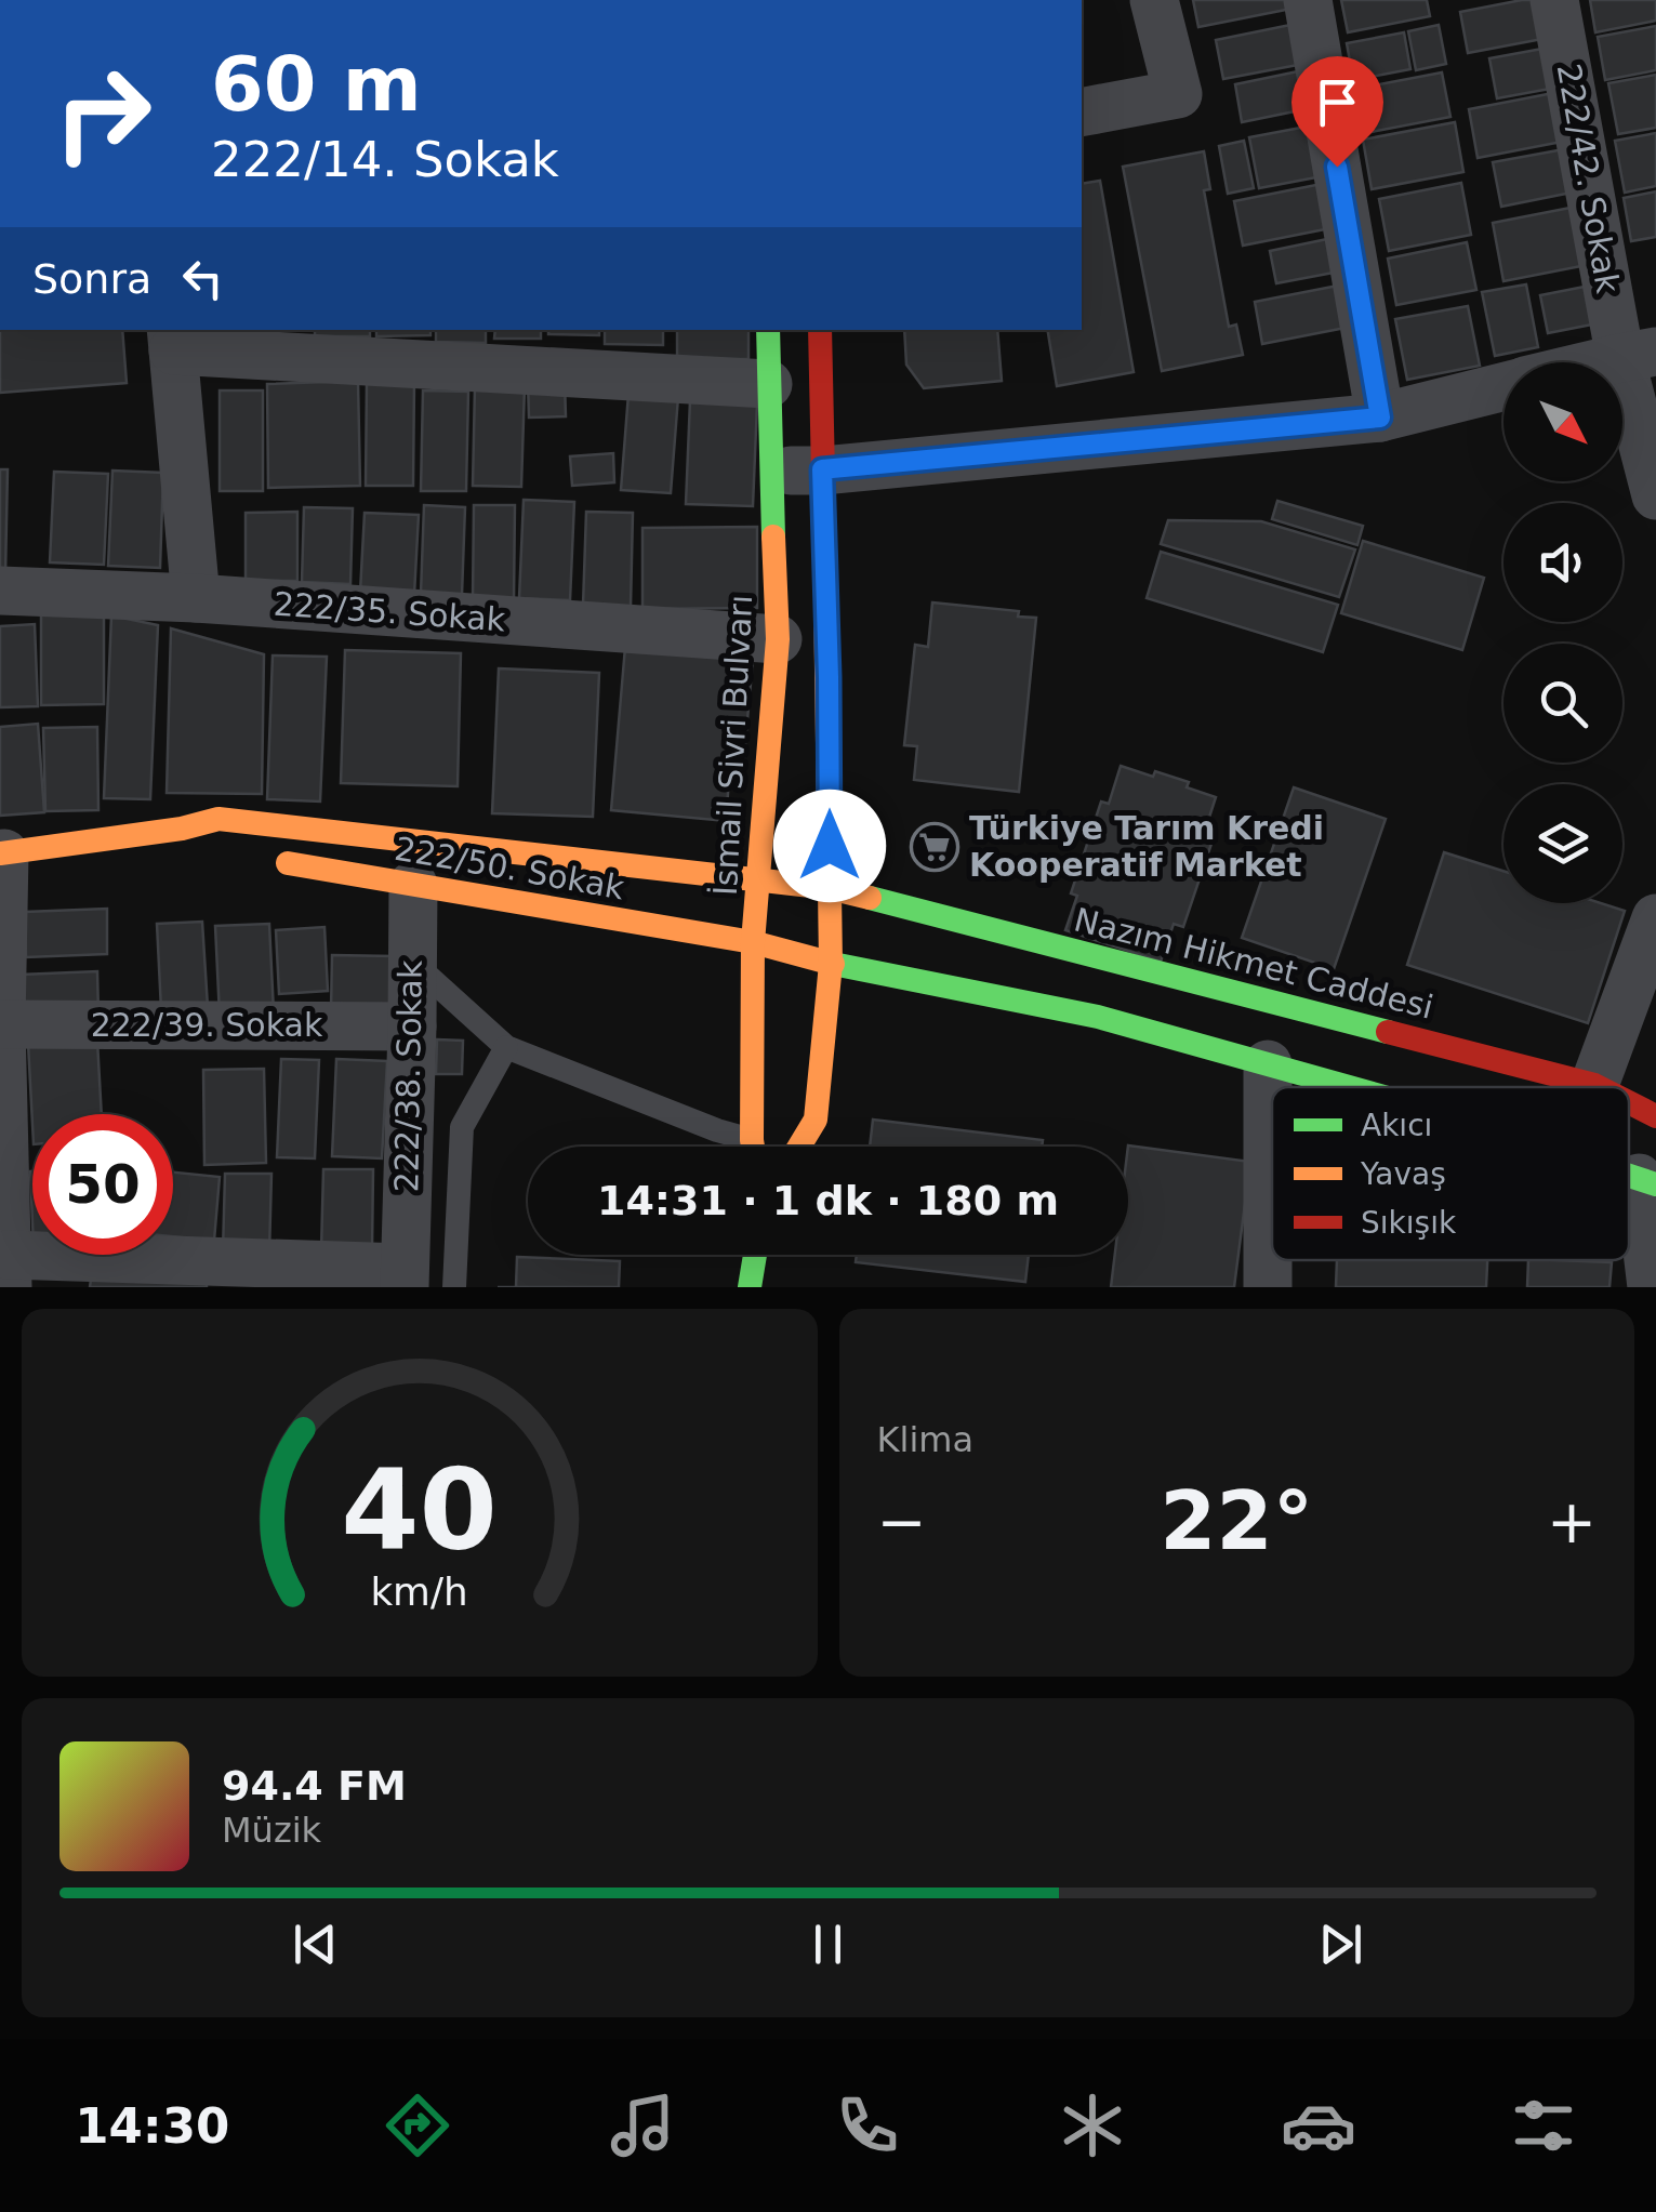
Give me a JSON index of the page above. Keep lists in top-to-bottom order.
{
  "streets": {
    "main road": ["İsmail Sivri Bulvarı", "222/50. Sokak", "Nazım Hikmet Caddesi"],
    "street": [
      "222/42. Sokak",
      "222/35. Sokak",
      "222/39. Sokak",
      "222/38. Sokak"
    ]
  },
  "crossings": [
    ["222/35. Sokak", "İsmail Sivri Bulvarı"],
    ["İsmail Sivri Bulvarı", "222/50. Sokak"],
    ["222/50. Sokak", "Nazım Hikmet Caddesi"],
    ["222/50. Sokak", "222/38. Sokak"],
    ["222/39. Sokak", "222/38. Sokak"]
  ],
  "places": {
    "supermarket": ["Türkiye Tarım Kredi Kooperatif Market"]
  },
  "legend": ["Akıcı", "Yavaş", "Sıkışık"],
  "north": "bottom right",
  "page": {
    "turn": ["60 m", "222/14. Sokak"],
    "then": "Sonra",
    "limit": "50",
    "trip": "14:31 · 1 dk · 180 m",
    "tile": "Klima",
    "heat": ["−", "22°", "+"],
    "song": ["94.4 FM", "Müzik"],
    "tabs": "14:30",
    "gauge": ["40", "km/h"]
  }
}
